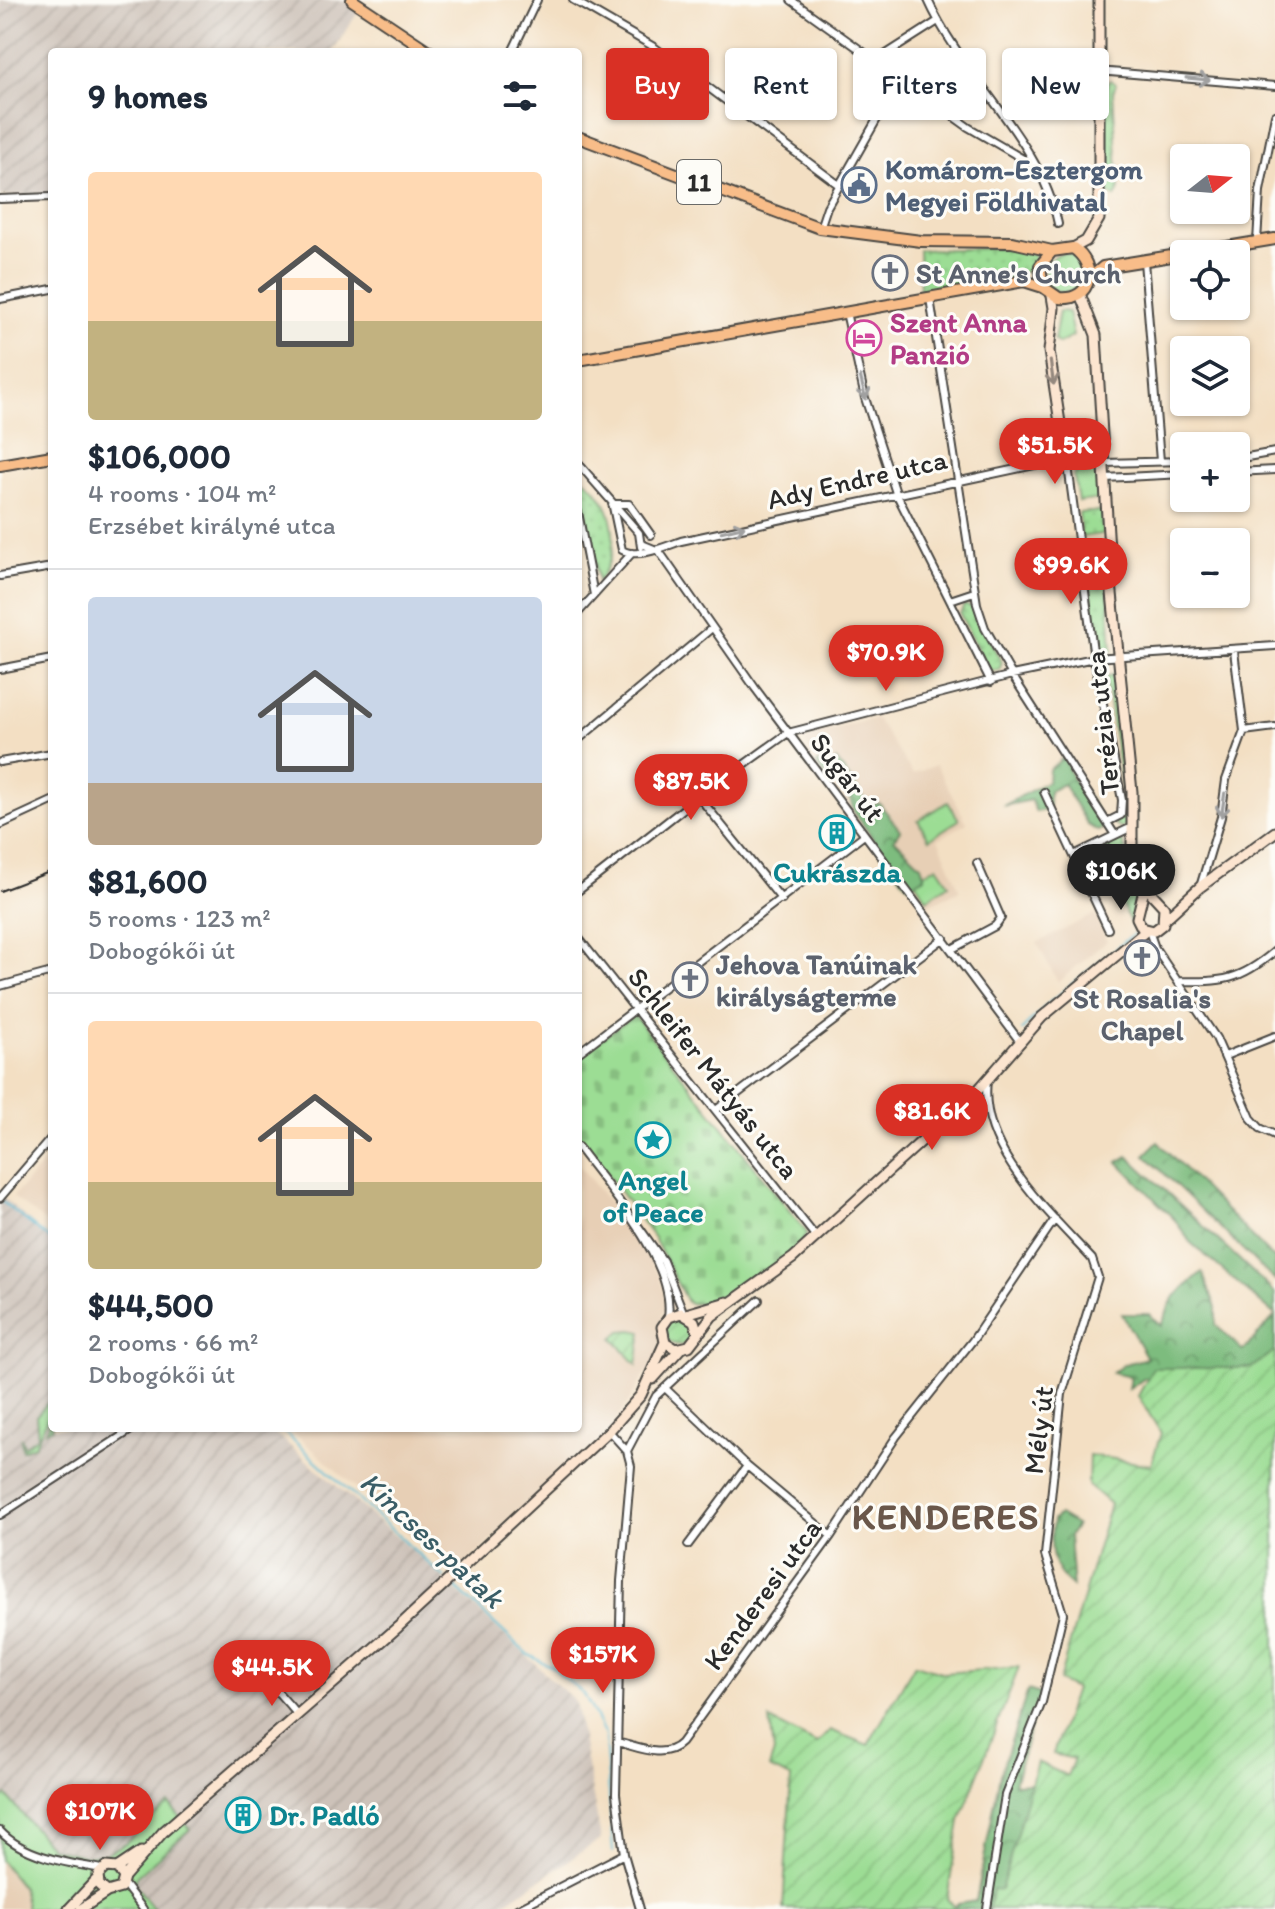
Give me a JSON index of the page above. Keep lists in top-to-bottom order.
{
  "streets": {
    "main road": ["11", "Terézia utca"],
    "street": [
      "Ady Endre utca",
      "Sugár út",
      "Schleifer Mátyás utca",
      "Mély út",
      "Kenderesi utca"
    ]
  },
  "crossings": [
    ["11", "Terézia utca"],
    ["Ady Endre utca", "Terézia utca"],
    ["Ady Endre utca", "Sugár út"],
    ["Mély út", "Kenderesi utca"]
  ],
  "one_way": ["Ady Endre utca"],
  "districts": ["KENDERES"],
  "water": ["Kincses-patak"],
  "places": {
    "public building": ["Komárom-Esztergom Megyei Földhivatal"],
    "church": ["St Anne's Church", "St Rosalia's Chapel", "Jehova Tanúinak királyságterme"],
    "hotel": ["Szent Anna Panzió"],
    "building": ["Cukrászda", "Dr. Padló"],
    "place": ["Angel of Peace"]
  },
  "north": "right",
  "page": {
    "chip": [
      "Buy",
      "Rent",
      "Filters",
      "New"
    ],
    "heading": "9 homes",
    "map_buttons": ["+", "−"],
    "list": [
      {
        "name": "$106,000",
        "note": "4 rooms · 104 m² · Erzsébet királyné utca"
      },
      {
        "name": "$81,600",
        "note": "5 rooms · 123 m² · Dobogókői út"
      },
      {
        "name": "$44,500",
        "note": "2 rooms · 66 m² · Dobogókői út"
      }
    ],
    "price": [
      "$51.5K",
      "$99.6K",
      "$70.9K",
      "$87.5K",
      "$106K",
      "$81.6K",
      "$157K",
      "$44.5K",
      "$107K"
    ]
  }
}
